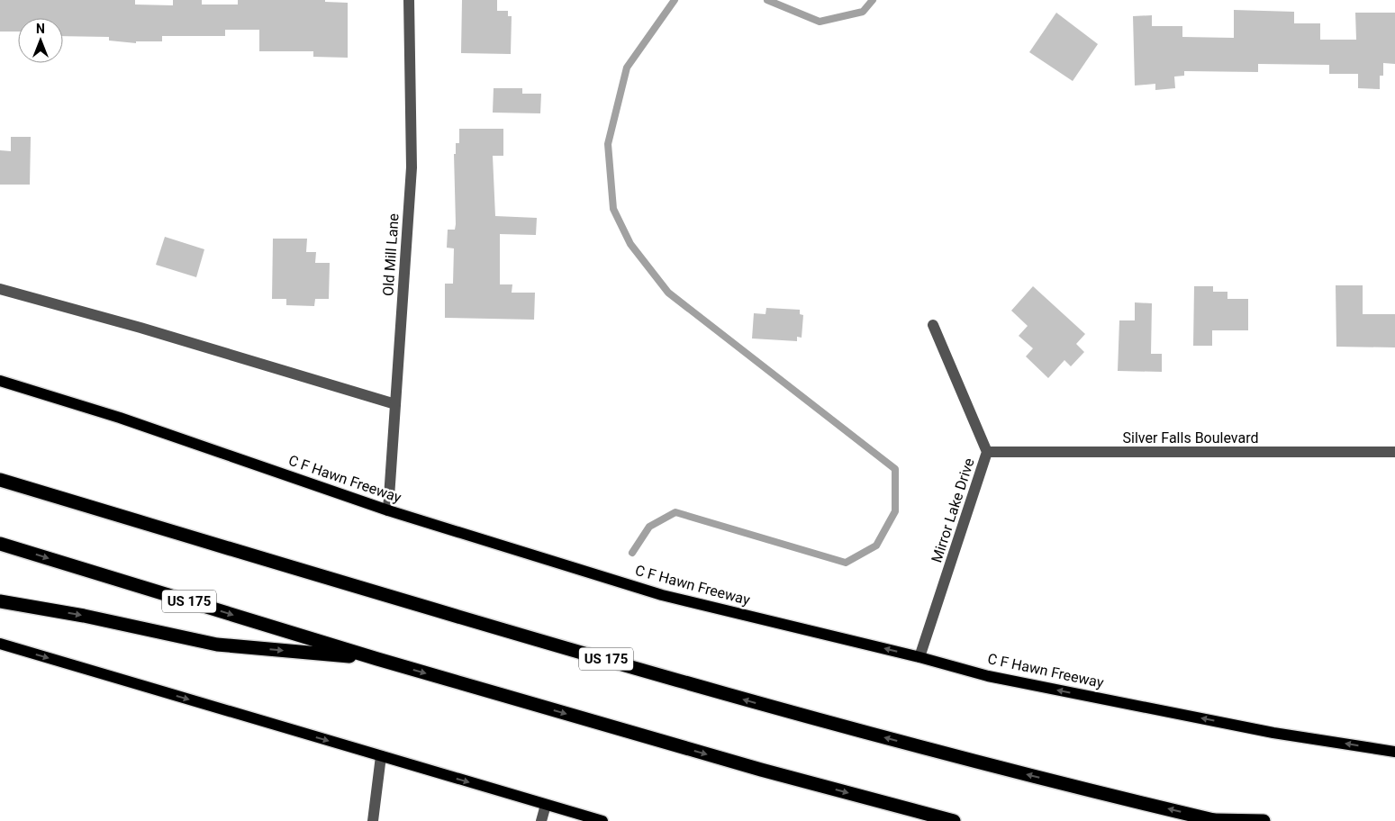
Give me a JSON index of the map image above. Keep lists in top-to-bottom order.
{
  "streets": {
    "highway": ["US 175"],
    "main road": ["C F Hawn Freeway"],
    "street": ["Old Mill Lane", "Silver Falls Boulevard", "Mirror Lake Drive"]
  },
  "crossings": [
    ["Old Mill Lane", "C F Hawn Freeway"],
    ["Silver Falls Boulevard", "Mirror Lake Drive"],
    ["C F Hawn Freeway", "Mirror Lake Drive"]
  ],
  "one_way": ["C F Hawn Freeway"],
  "north": "top"
}
